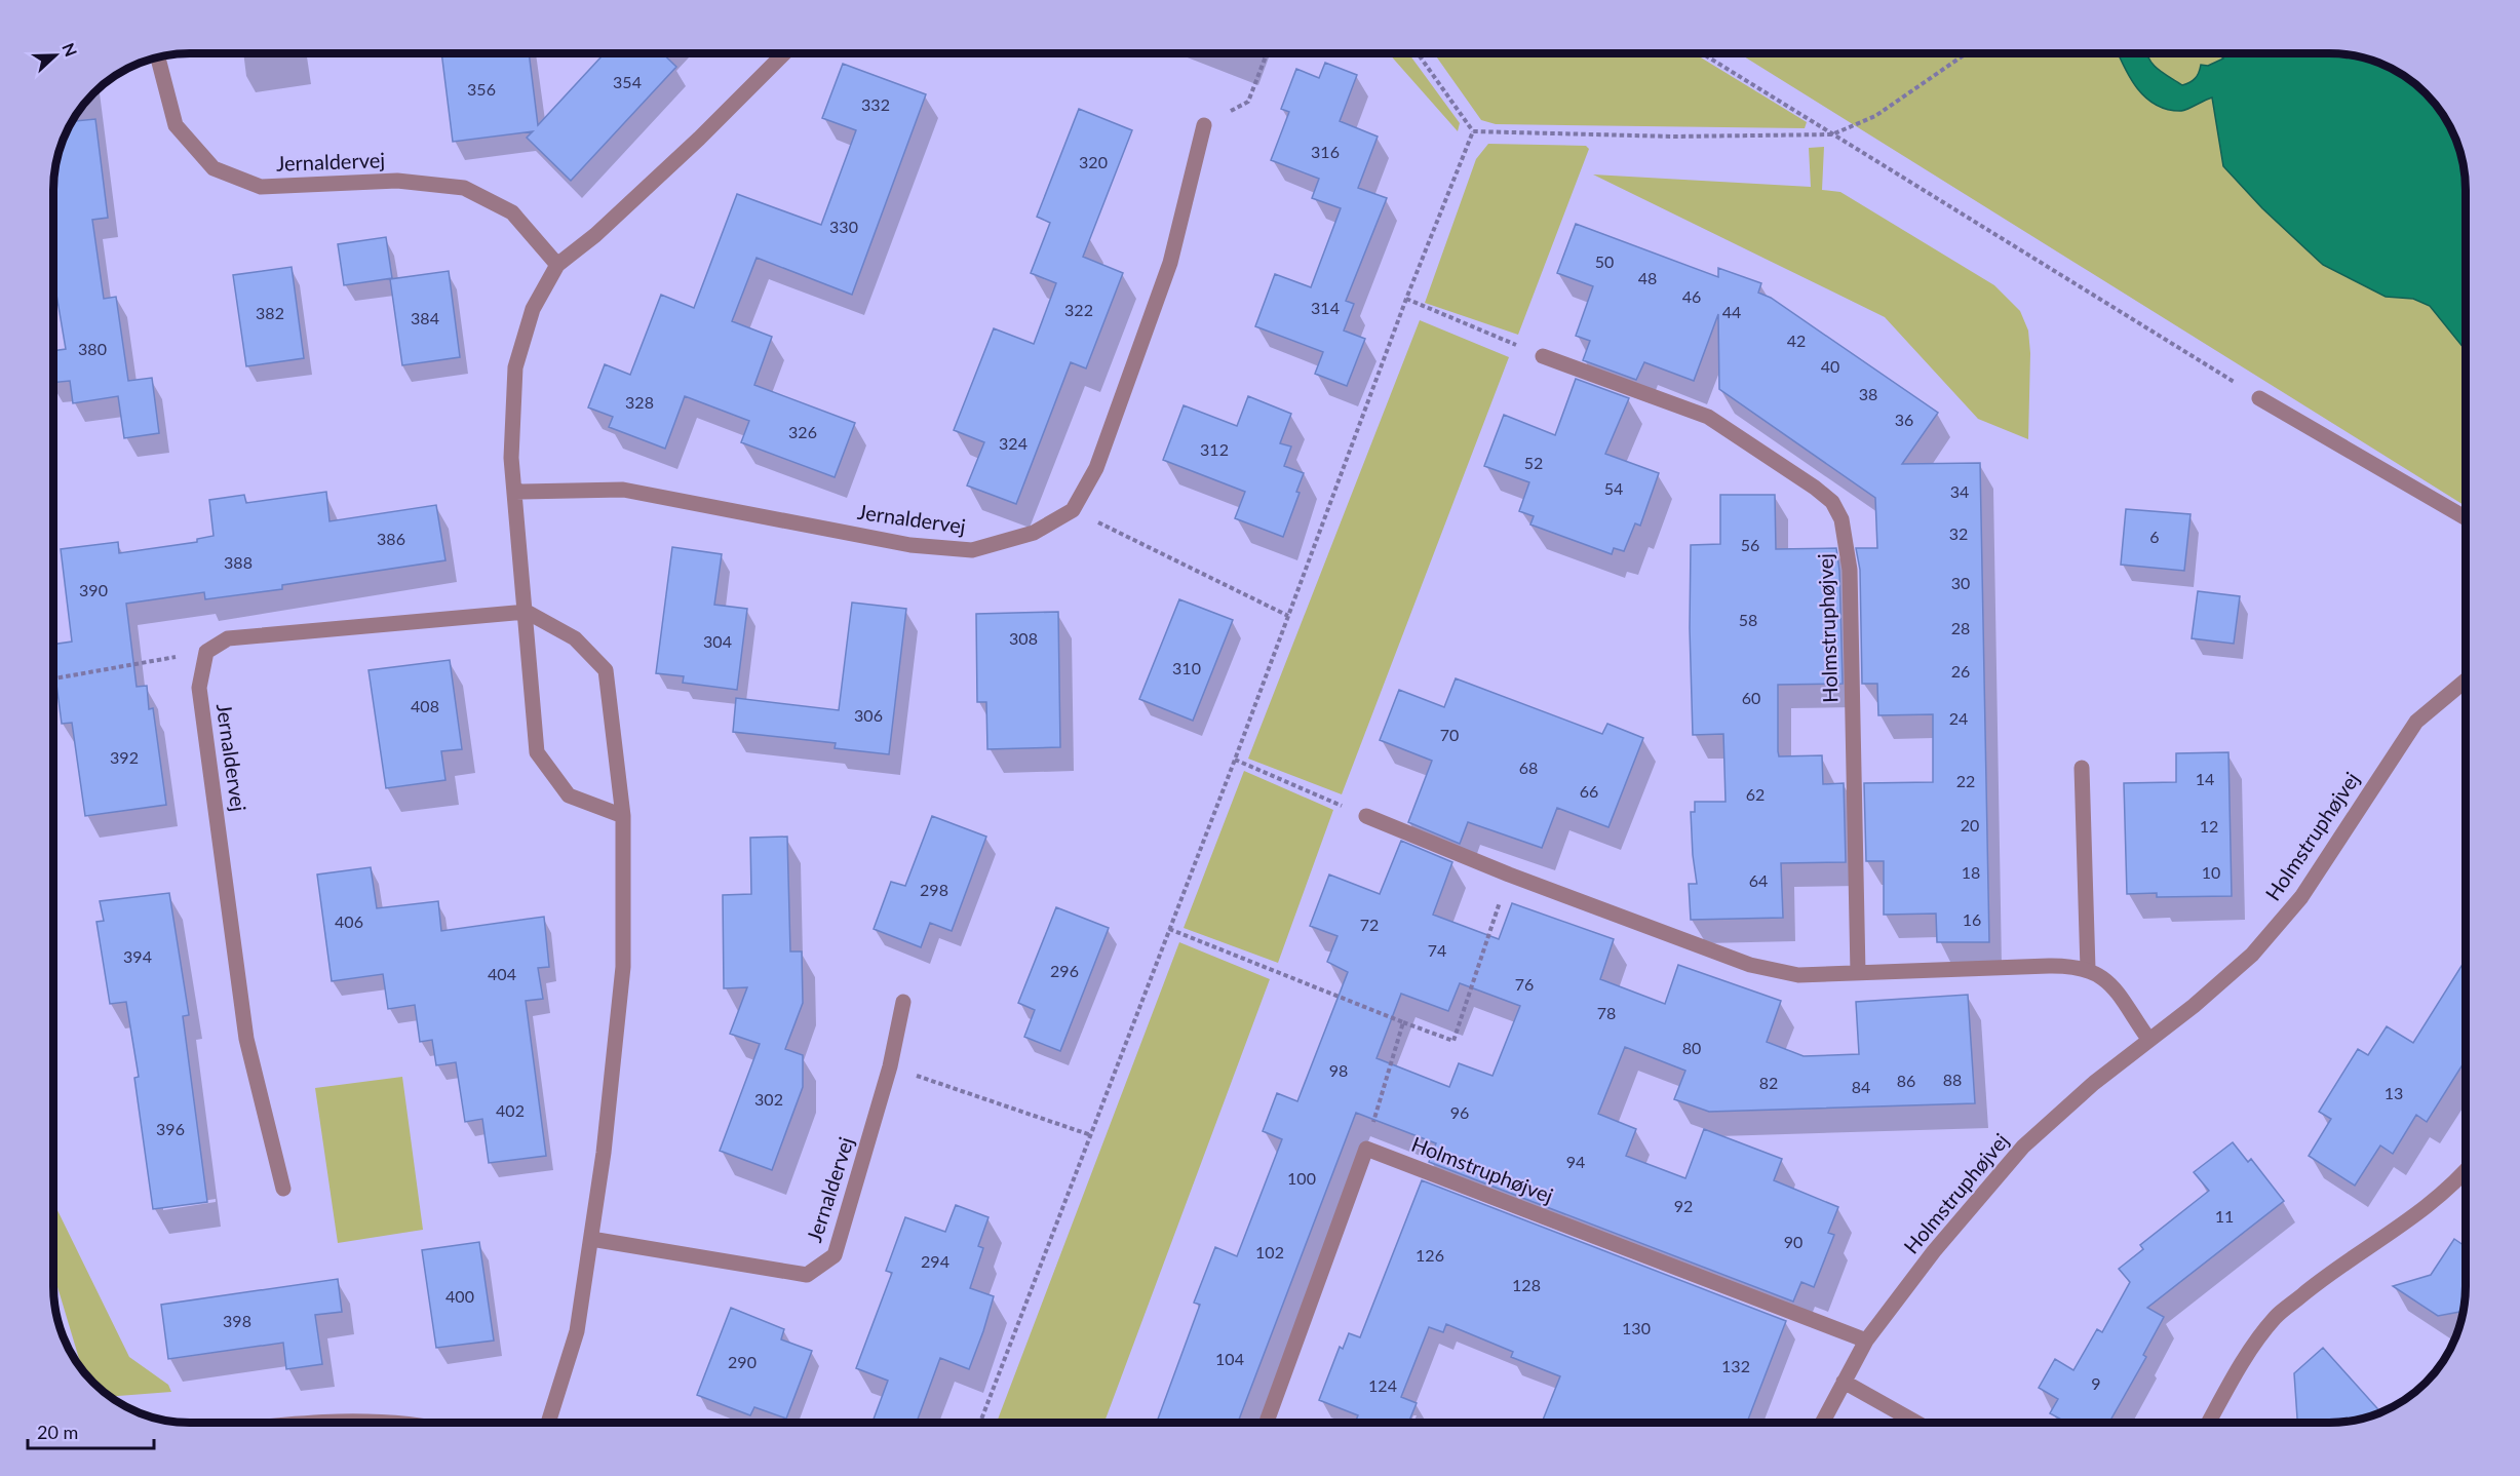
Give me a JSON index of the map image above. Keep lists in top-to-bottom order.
{
  "streets": {
    "street": ["Jernaldervej", "Holmstruphøjvej"]
  },
  "house_numbers": [
    "354",
    "356",
    "332",
    "316",
    "320",
    "330",
    "50",
    "48",
    "46",
    "314",
    "322",
    "44",
    "382",
    "384",
    "42",
    "380",
    "40",
    "38",
    "328",
    "36",
    "326",
    "324",
    "312",
    "52",
    "54",
    "34",
    "32",
    "6",
    "386",
    "56",
    "388",
    "30",
    "390",
    "58",
    "28",
    "308",
    "304",
    "310",
    "26",
    "60",
    "408",
    "306",
    "24",
    "70",
    "392",
    "68",
    "14",
    "22",
    "66",
    "62",
    "20",
    "12",
    "18",
    "10",
    "64",
    "298",
    "16",
    "406",
    "72",
    "74",
    "394",
    "296",
    "404",
    "76",
    "78",
    "80",
    "98",
    "88",
    "86",
    "82",
    "84",
    "13",
    "302",
    "402",
    "96",
    "396",
    "94",
    "100",
    "92",
    "11",
    "90",
    "102",
    "126",
    "294",
    "128",
    "400",
    "398",
    "130",
    "104",
    "290",
    "132",
    "9",
    "124"
  ],
  "scale_bar": "20 m",
  "north": "right"
}
